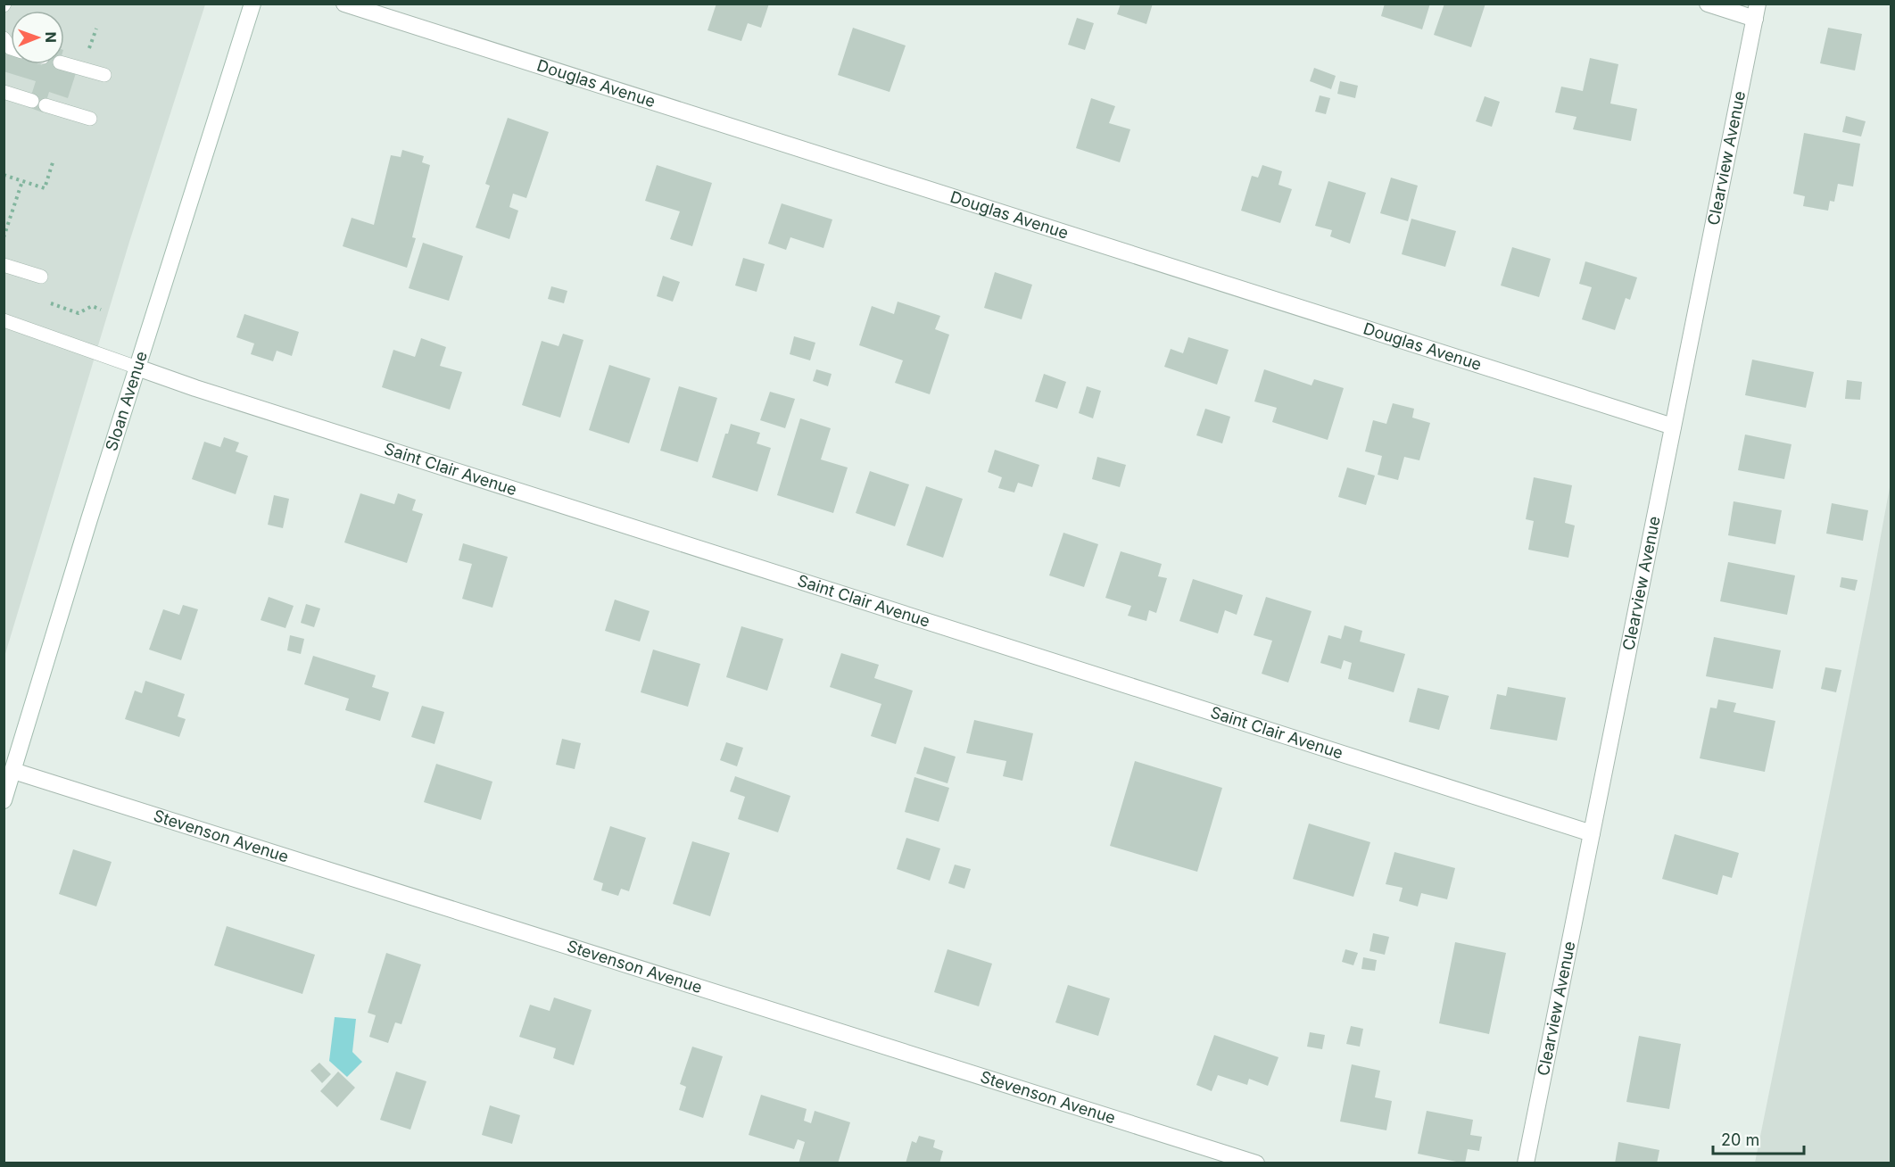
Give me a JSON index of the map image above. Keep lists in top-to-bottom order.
{
  "streets": {
    "street": [
      "Douglas Avenue",
      "Clearview Avenue",
      "Sloan Avenue",
      "Saint Clair Avenue",
      "Stevenson Avenue"
    ]
  },
  "crossings": [
    ["Douglas Avenue", "Clearview Avenue"],
    ["Clearview Avenue", "Saint Clair Avenue"],
    ["Sloan Avenue", "Saint Clair Avenue"],
    ["Sloan Avenue", "Stevenson Avenue"]
  ],
  "scale_bar": "20 m",
  "north": "right"
}
